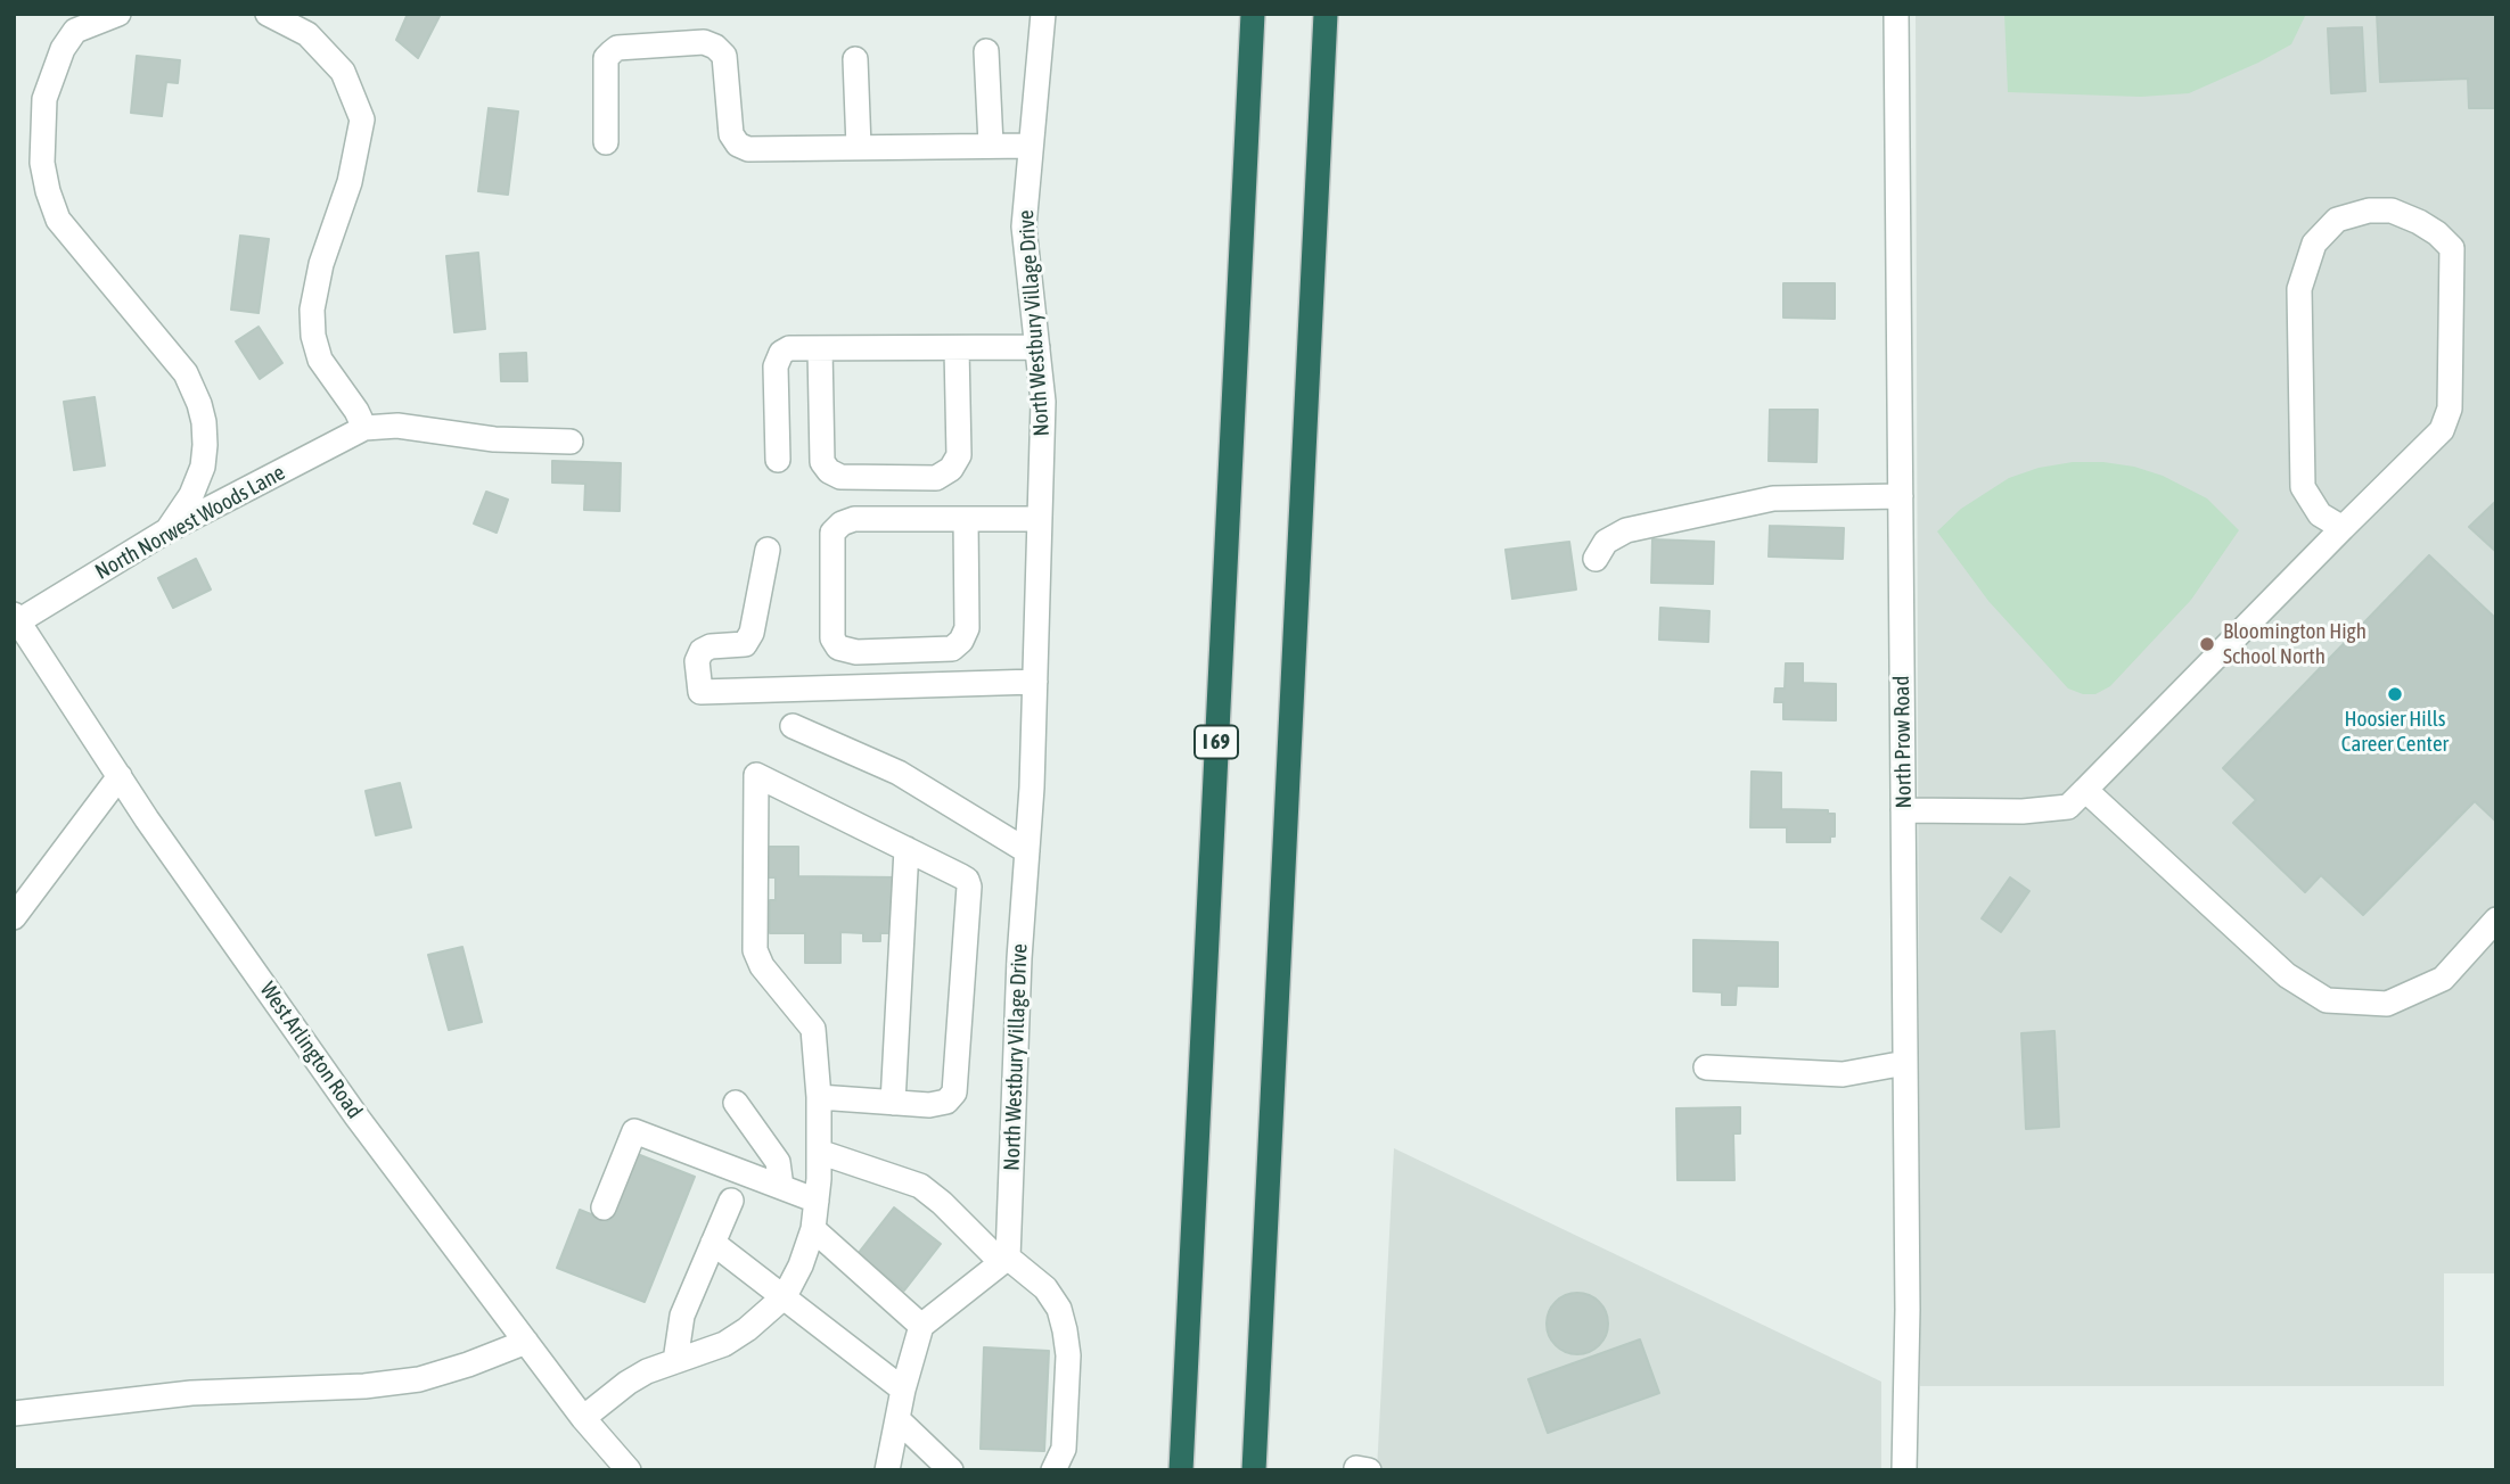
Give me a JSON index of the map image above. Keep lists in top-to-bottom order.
{
  "streets": {
    "highway": ["I 69"],
    "street": [
      "North Westbury Village Drive",
      "North Norwest Woods Lane",
      "North Prow Road",
      "West Arlington Road"
    ]
  },
  "crossings": [
    ["North Norwest Woods Lane", "West Arlington Road"]
  ],
  "places": ["Bloomington High School North", "Hoosier Hills Career Center"]
}
